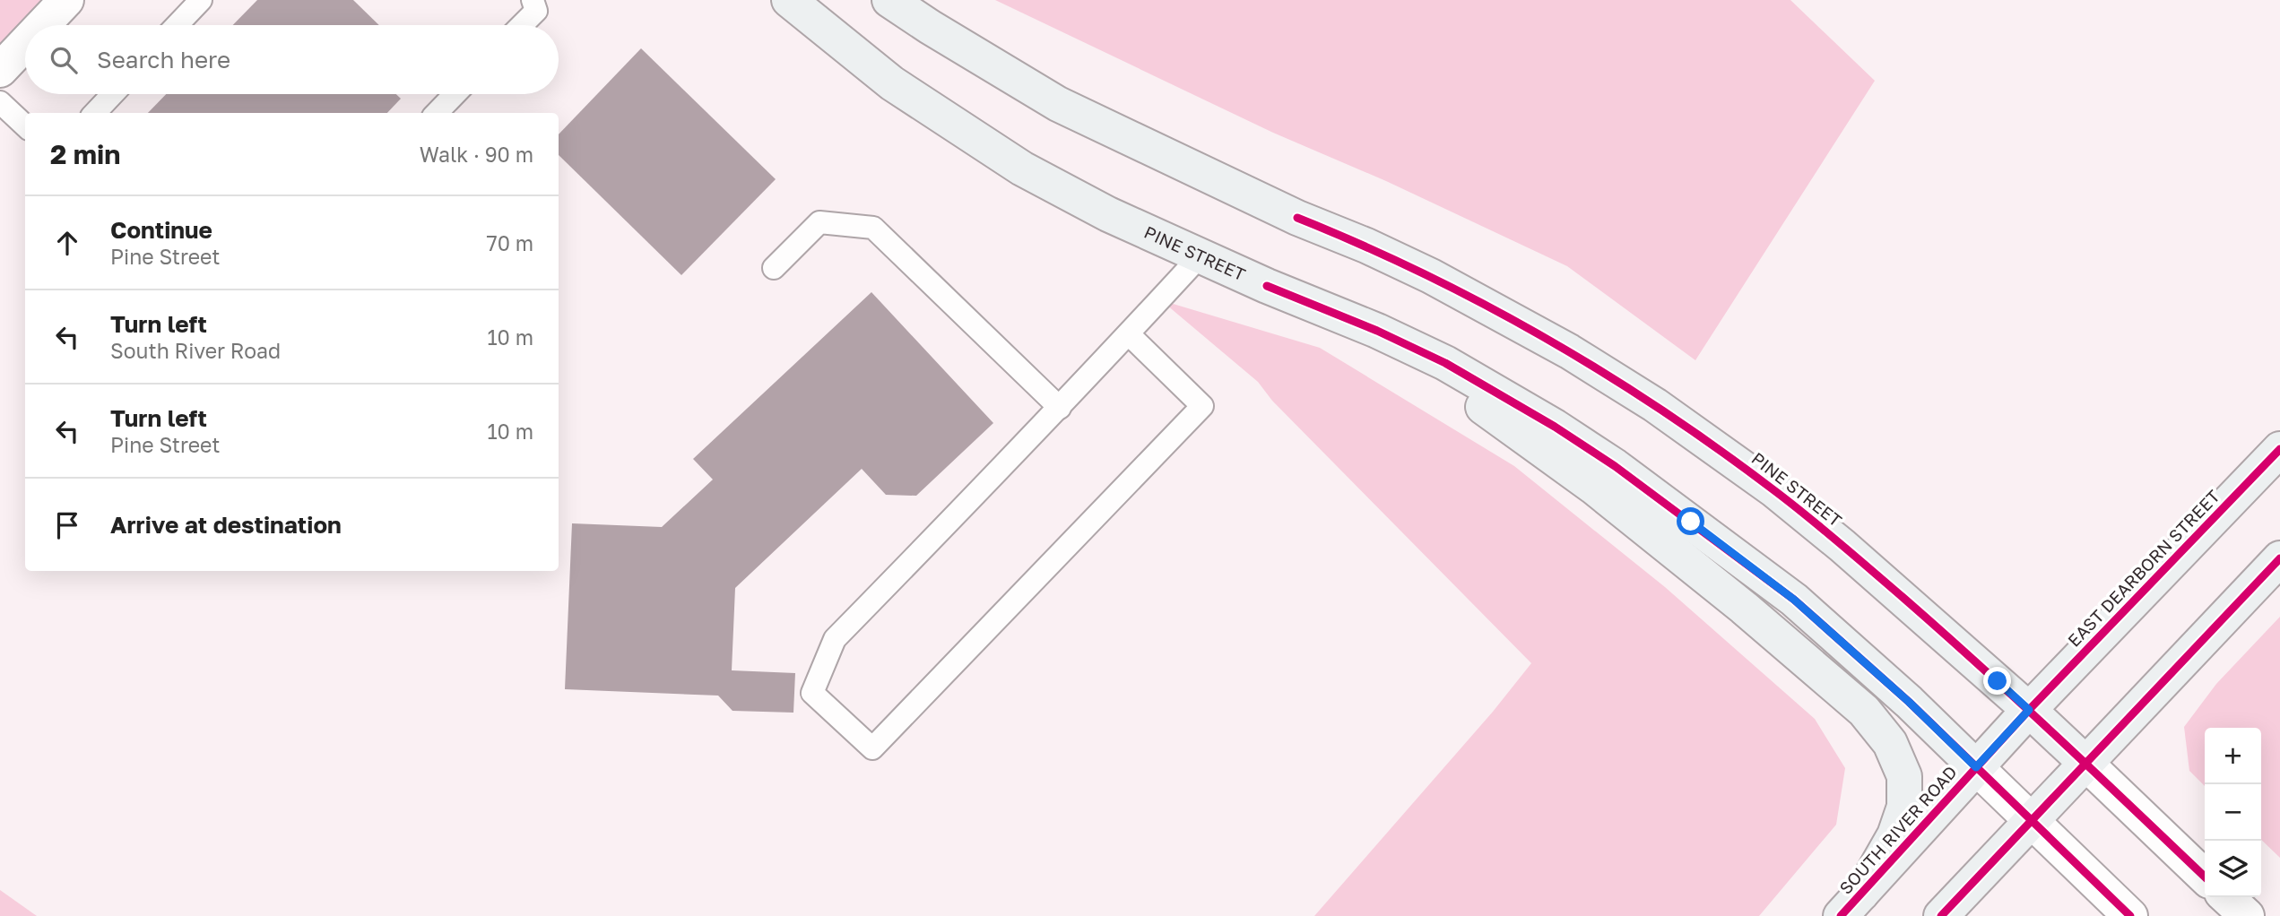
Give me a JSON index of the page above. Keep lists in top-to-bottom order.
{
  "streets": {
    "main road": ["PINE STREET", "EAST DEARBORN STREET", "SOUTH RIVER ROAD"]
  },
  "crossings": [
    ["PINE STREET", "EAST DEARBORN STREET"],
    ["PINE STREET", "SOUTH RIVER ROAD"],
    ["EAST DEARBORN STREET", "SOUTH RIVER ROAD"]
  ],
  "page": {
    "search": "Search here",
    "heading": ["2 min", "Walk · 90 m"],
    "list": [
      ["Continue", "Pine Street", "70 m"],
      ["Turn left", "South River Road", "10 m"],
      ["Turn left", "Pine Street", "10 m"],
      "Arrive at destination"
    ],
    "map_buttons": ["+", "−"]
  }
}
